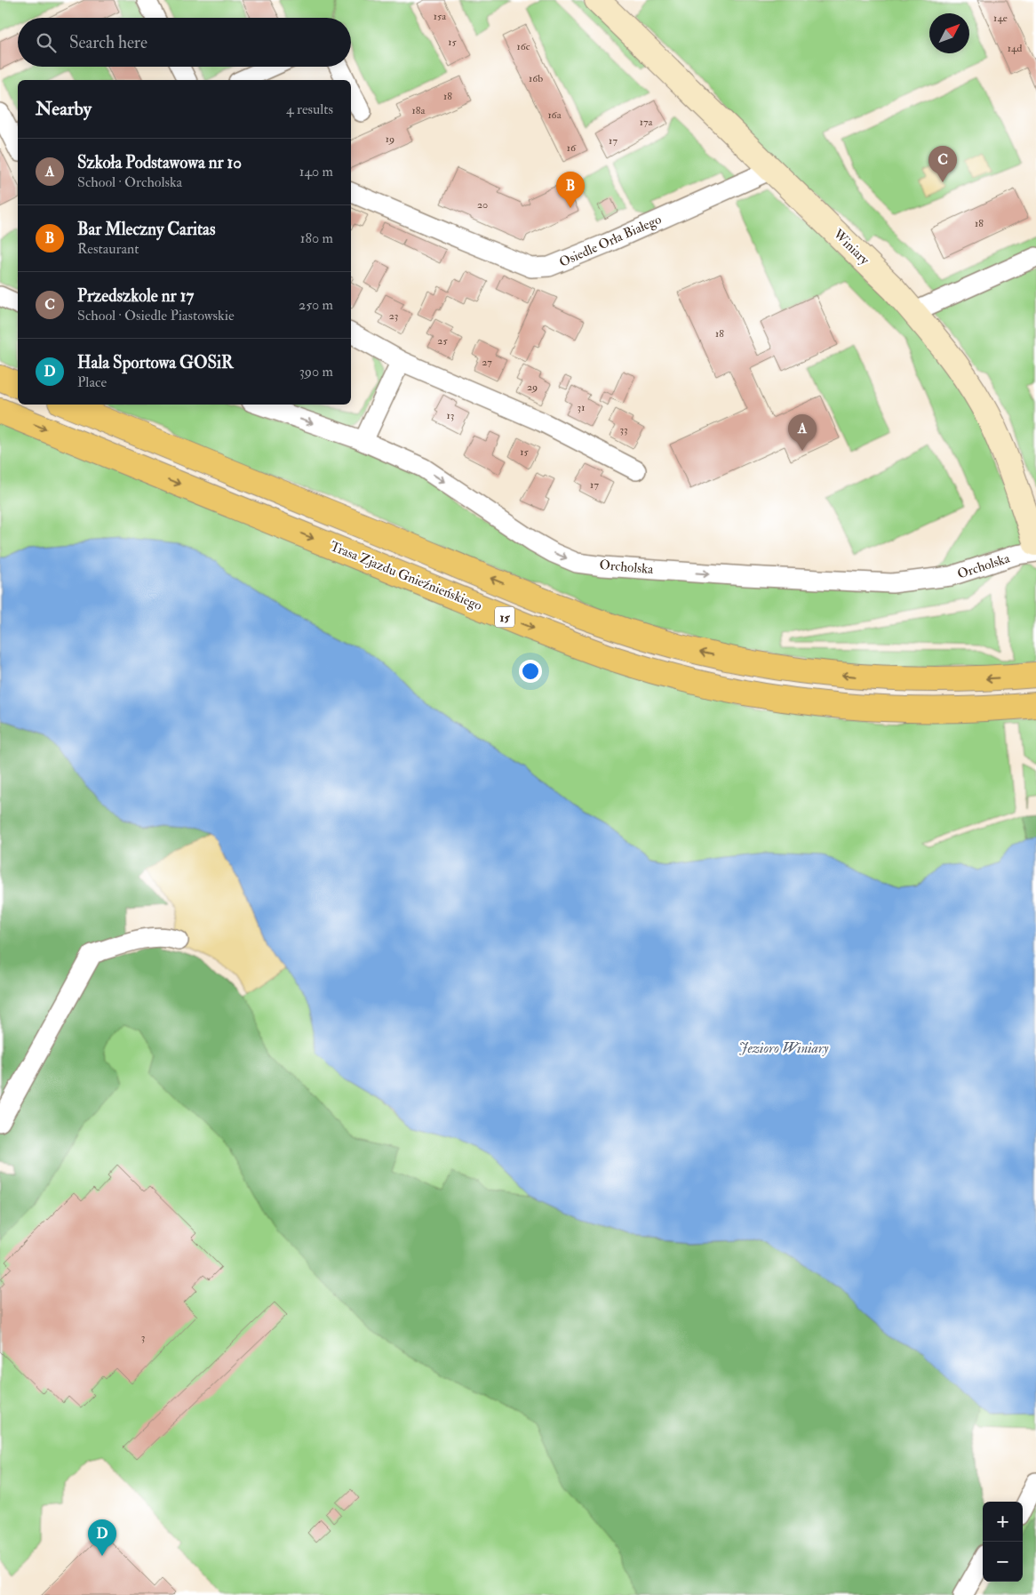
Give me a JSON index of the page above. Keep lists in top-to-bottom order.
{
  "streets": {
    "main road": ["Trasa Zjazdu Gnieźnieńskiego", "15"],
    "street": ["Osiedle Orła Białego", "Winiary", "Orcholska"]
  },
  "crossings": [
    ["Osiedle Orła Białego", "Winiary"]
  ],
  "water": ["Jezioro Winiary"],
  "house_numbers": [
    "15a",
    "14e",
    "15",
    "16c",
    "14d",
    "16b",
    "18",
    "18a",
    "16a",
    "17a",
    "19",
    "17",
    "16",
    "20",
    "18",
    "23",
    "18",
    "25",
    "27",
    "29",
    "31",
    "13",
    "33",
    "15",
    "17",
    "3"
  ],
  "north": "top right",
  "page": {
    "search": "Search here",
    "heading": ["Nearby", "4 results"],
    "list": [
      {
        "mark": "A",
        "name": "Szkoła Podstawowa nr 10",
        "note": "School · Orcholska",
        "value": "140 m"
      },
      {
        "mark": "B",
        "name": "Bar Mleczny Caritas",
        "note": "Restaurant",
        "value": "180 m"
      },
      {
        "mark": "C",
        "name": "Przedszkole nr 17",
        "note": "School · Osiedle Piastowskie",
        "value": "250 m"
      },
      {
        "mark": "D",
        "name": "Hala Sportowa GOSiR",
        "note": "Place",
        "value": "390 m"
      }
    ],
    "pins": [
      "C",
      "B",
      "A",
      "D"
    ],
    "map_buttons": ["+", "−"]
  }
}
